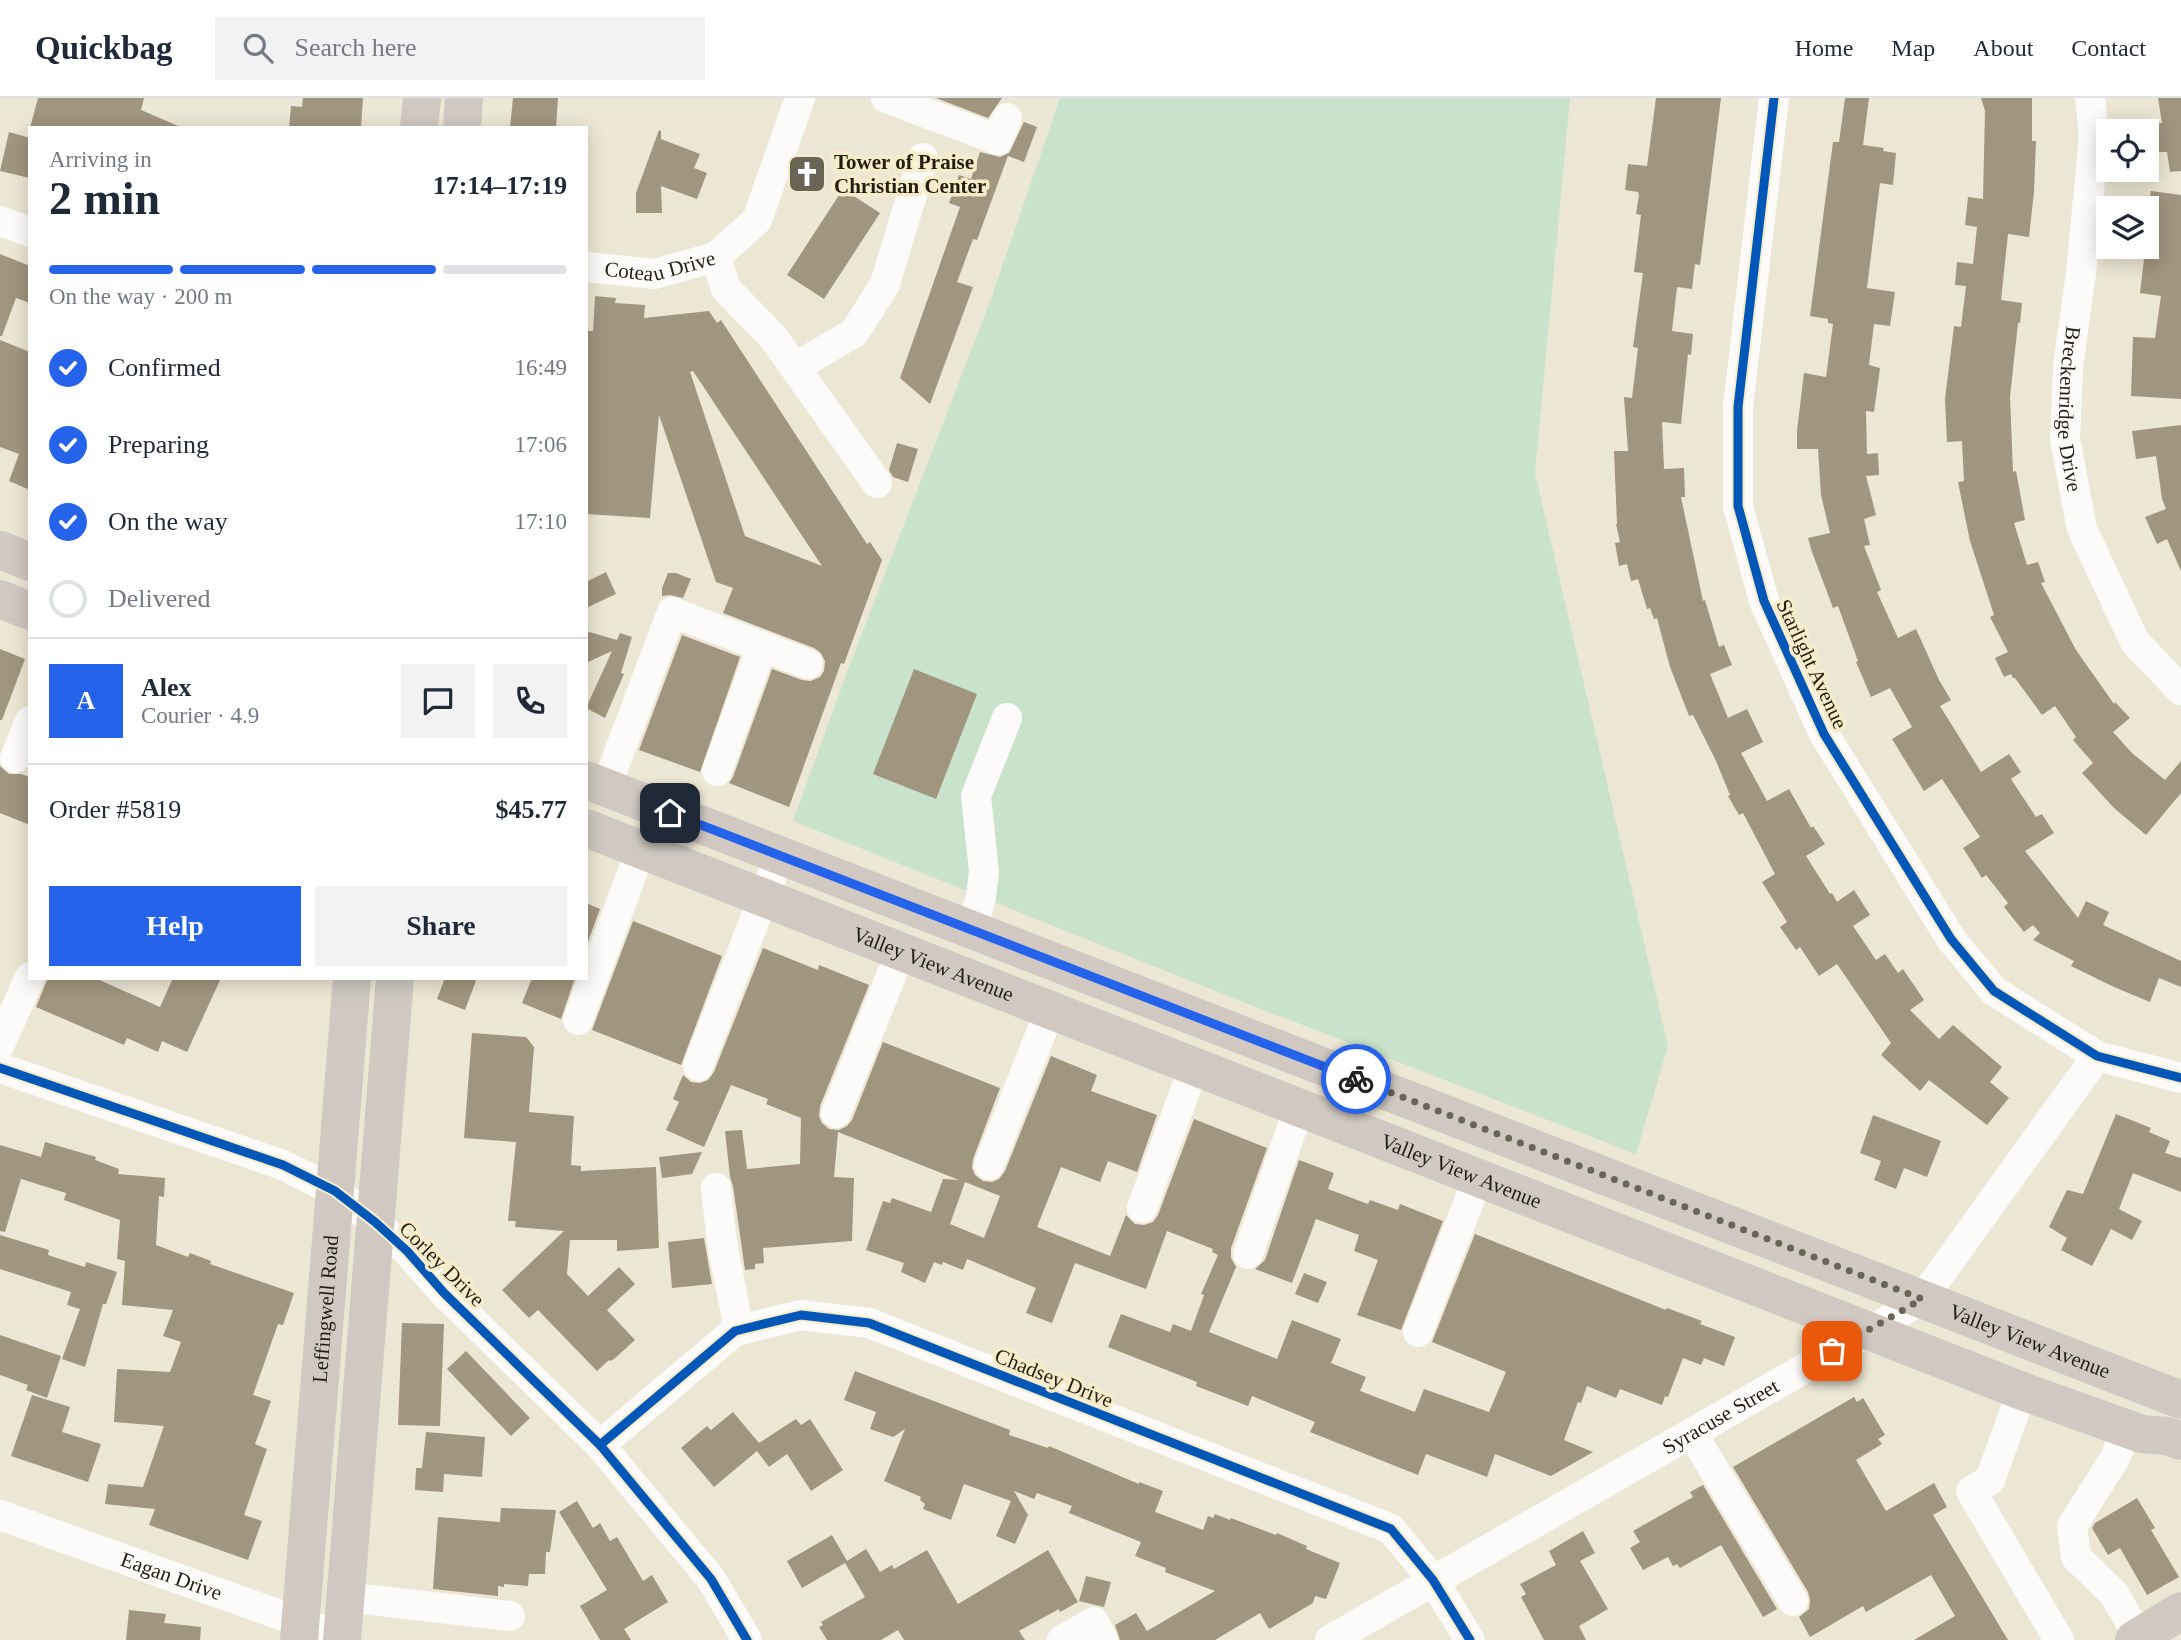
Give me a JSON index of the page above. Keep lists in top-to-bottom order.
{
  "streets": {
    "main road": ["Valley View Avenue", "Leffingwell Road"],
    "street": [
      "Coteau Drive",
      "Breckenridge Drive",
      "Starlight Avenue",
      "Corley Drive",
      "Chadsey Drive",
      "Syracuse Street",
      "Eagan Drive"
    ]
  },
  "crossings": [
    ["Starlight Avenue", "Syracuse Street"],
    ["Valley View Avenue", "Syracuse Street"],
    ["Corley Drive", "Leffingwell Road"],
    ["Corley Drive", "Chadsey Drive"],
    ["Leffingwell Road", "Eagan Drive"],
    ["Chadsey Drive", "Syracuse Street"]
  ],
  "places": {
    "church": ["Tower of Praise Christian Center"]
  },
  "page": {
    "header": "Quickbag",
    "search": "Search here",
    "nav": [
      "Home",
      "Map",
      "About",
      "Contact"
    ],
    "heading": ["2 min", "Arriving in", "17:14–17:19"],
    "panel": [
      "Alex",
      "Courier · 4.9",
      "Order #5819",
      "$45.77"
    ],
    "bar": "On the way · 200 m",
    "list": [
      ["Confirmed", "16:49"],
      ["Preparing", "17:06"],
      ["On the way", "17:10"],
      "Delivered"
    ],
    "round": "A",
    "buttons": ["Help", "Share"]
  }
}
